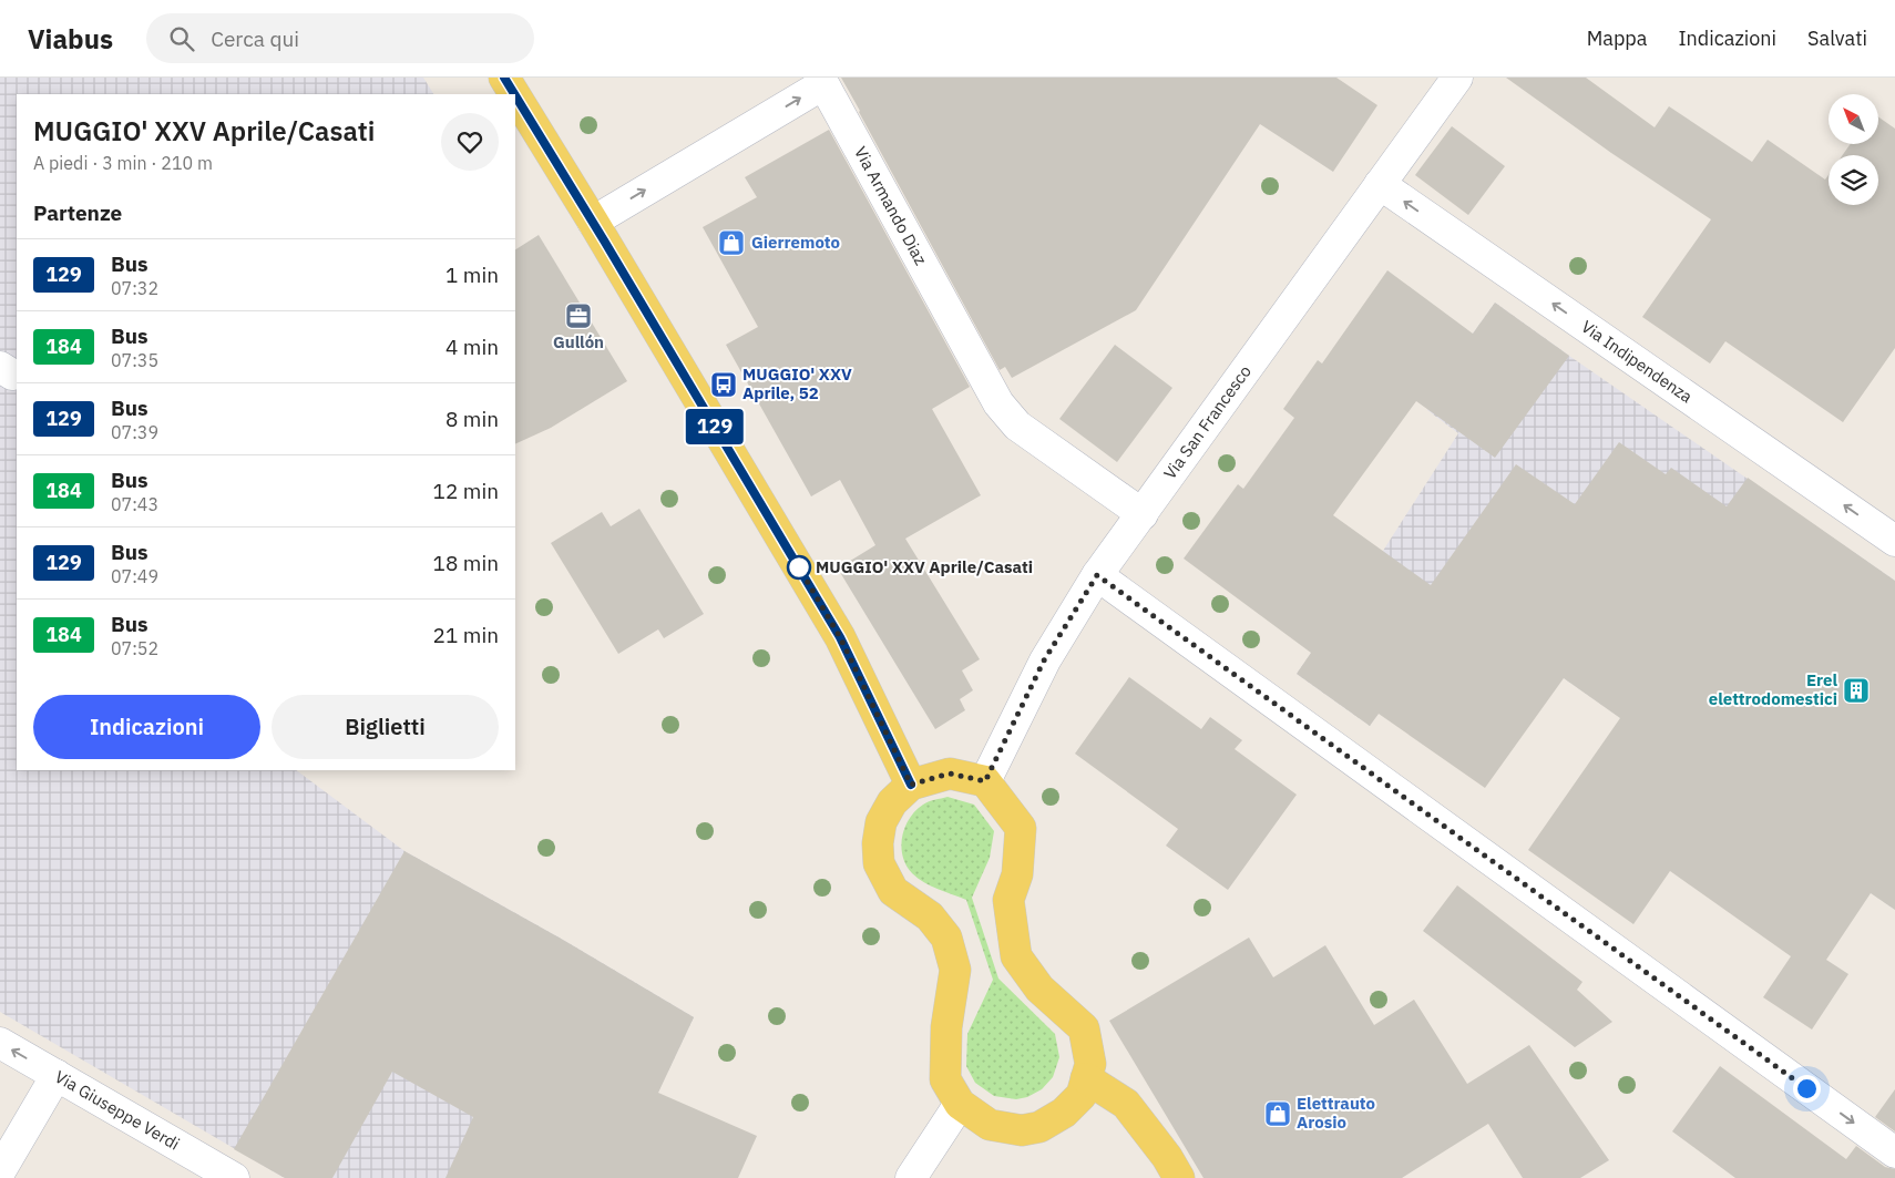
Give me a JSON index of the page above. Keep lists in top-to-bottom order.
{
  "streets": {
    "street": [
      "Via Armando Diaz",
      "Via Indipendenza",
      "Via San Francesco",
      "Via Giuseppe Verdi"
    ]
  },
  "crossings": [
    ["Via Armando Diaz", "Via San Francesco"],
    ["Via Indipendenza", "Via San Francesco"]
  ],
  "one_way": ["Via Indipendenza"],
  "places": {
    "shop": ["Gierremoto", "Elettrauto Arosio"],
    "office": ["Gullón"],
    "bus stop": ["MUGGIO' XXV Aprile, 52"],
    "other": ["MUGGIO' XXV Aprile/Casati"],
    "building": ["Erel elettrodomestici"]
  },
  "lines": ["bus line 129"],
  "north": "top left",
  "page": {
    "header": "Viabus",
    "search": "Cerca qui",
    "nav": ["Mappa", "Indicazioni", "Salvati"],
    "on_map": "129",
    "heading": [
      ["MUGGIO' XXV Aprile/Casati", "A piedi · 3 min · 210 m"],
      "Partenze"
    ],
    "list": [
      {
        "mark": "129",
        "name": "Bus",
        "note": "07:32",
        "value": "1 min"
      },
      {
        "mark": "184",
        "name": "Bus",
        "note": "07:35",
        "value": "4 min"
      },
      {
        "mark": "129",
        "name": "Bus",
        "note": "07:39",
        "value": "8 min"
      },
      {
        "mark": "184",
        "name": "Bus",
        "note": "07:43",
        "value": "12 min"
      },
      {
        "mark": "129",
        "name": "Bus",
        "note": "07:49",
        "value": "18 min"
      },
      {
        "mark": "184",
        "name": "Bus",
        "note": "07:52",
        "value": "21 min"
      }
    ],
    "buttons": ["Indicazioni", "Biglietti"]
  }
}
